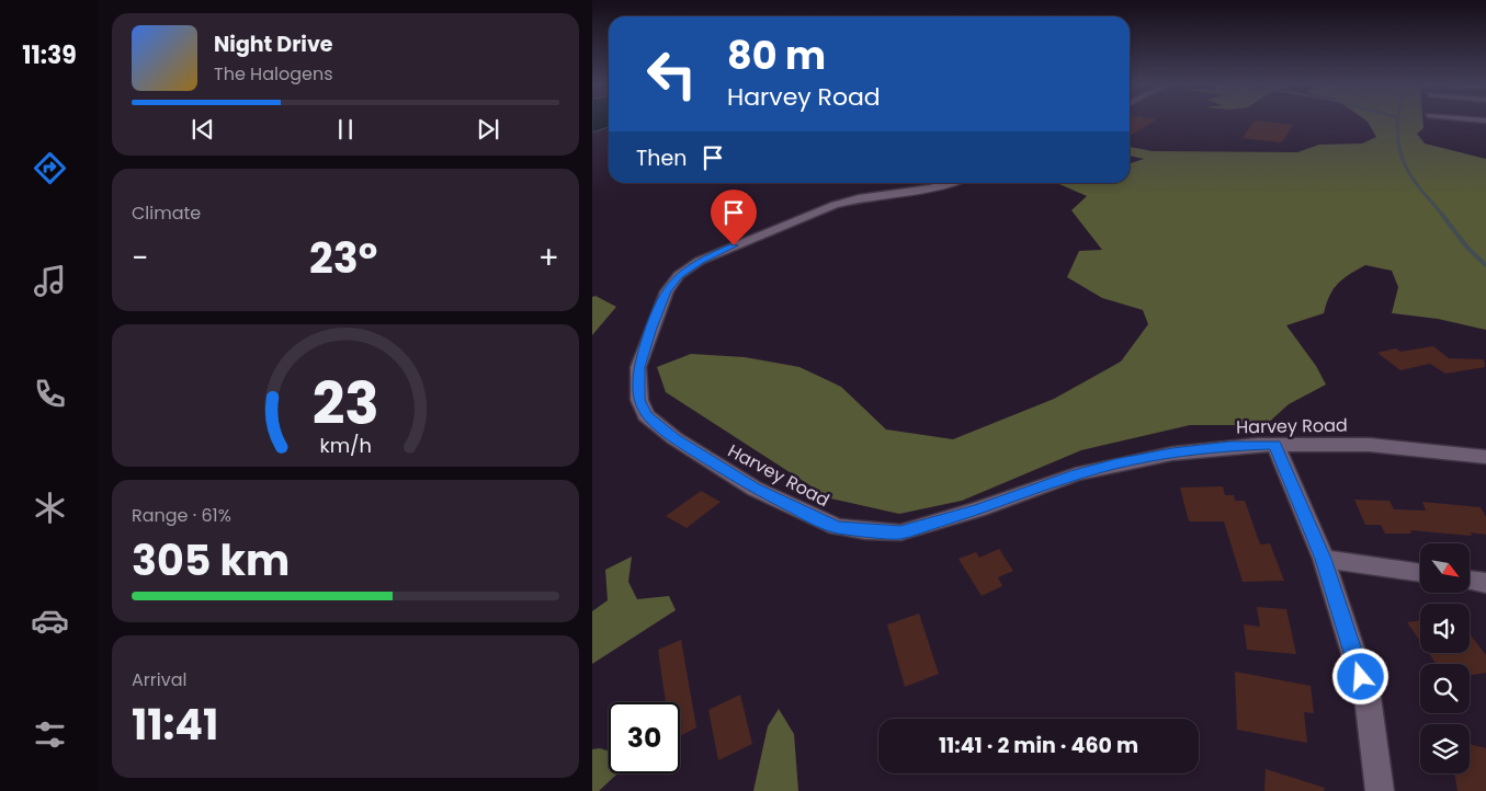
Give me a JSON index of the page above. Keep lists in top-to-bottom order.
{
  "streets": {
    "street": ["Harvey Road"]
  },
  "north": "bottom right",
  "page": {
    "tabs": "11:39",
    "turn": ["80 m", "Harvey Road"],
    "song": ["Night Drive", "The Halogens"],
    "then": "Then",
    "tile": [
      "Climate",
      ["Range · 61%", "305 km"],
      ["Arrival", "11:41"]
    ],
    "heat": ["−", "23°", "+"],
    "limit": "30",
    "trip": "11:41 · 2 min · 460 m",
    "gauge": ["23", "km/h"]
  }
}
